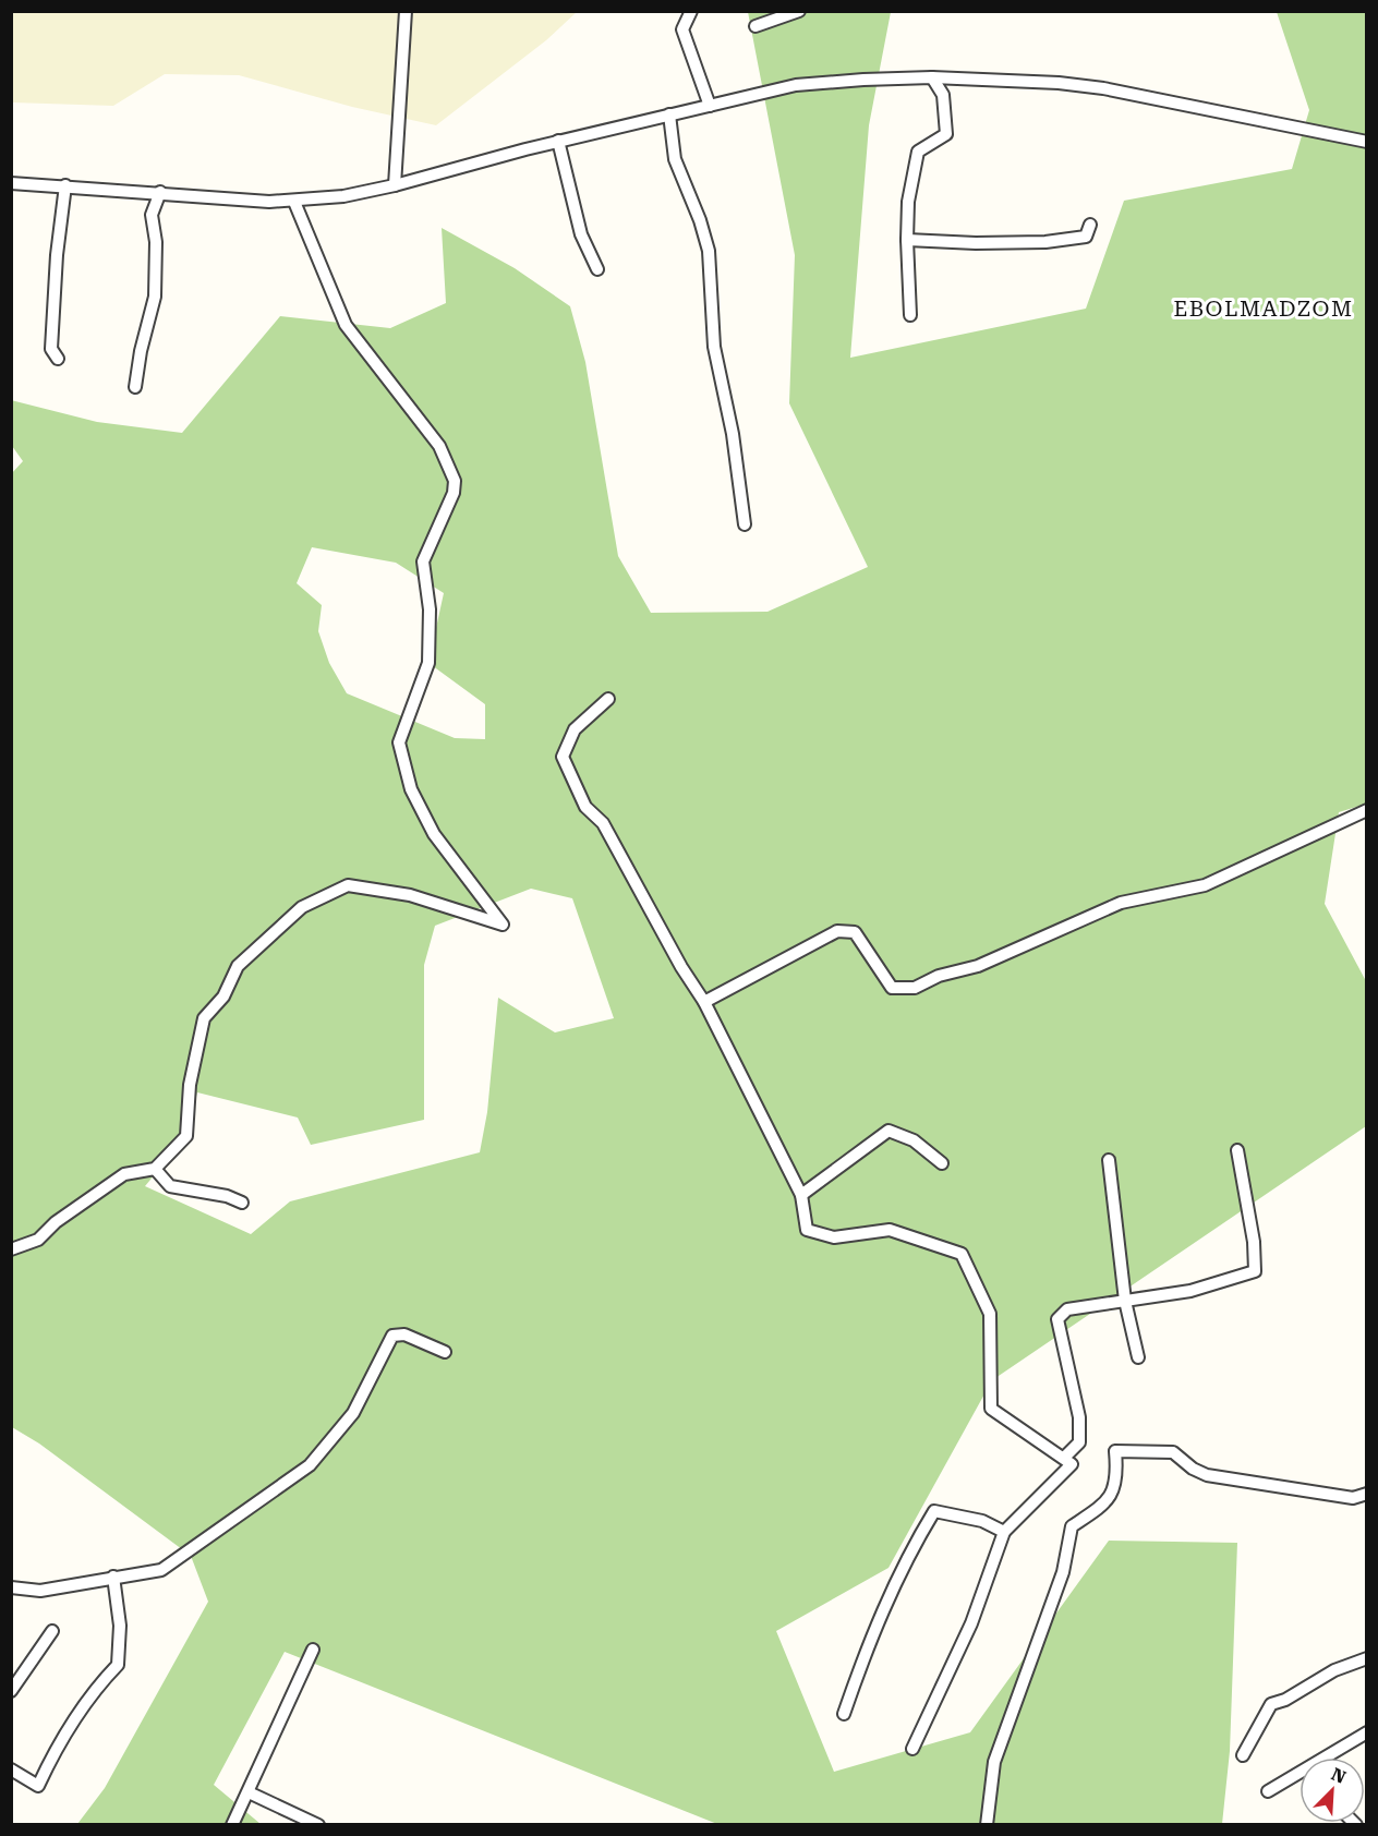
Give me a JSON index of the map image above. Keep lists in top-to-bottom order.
{
  "districts": ["EBOLMADZOM"],
  "north": "top right"
}
